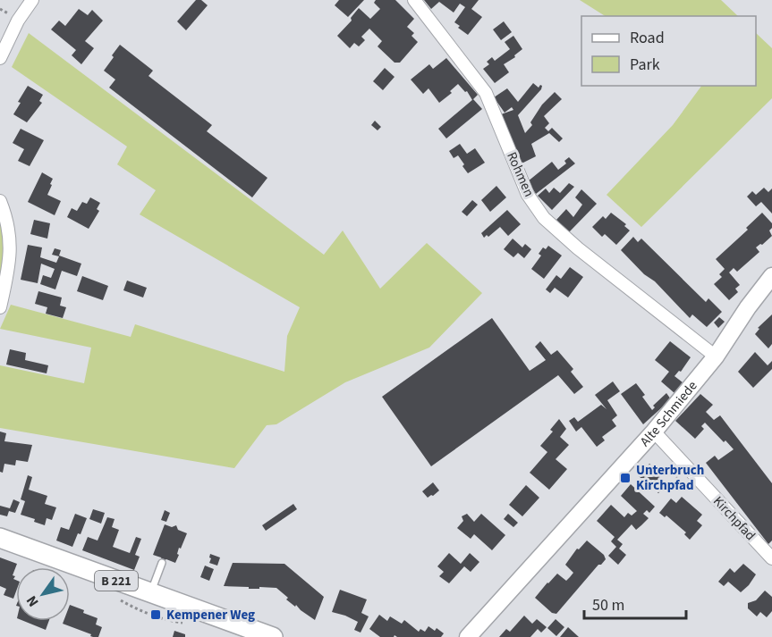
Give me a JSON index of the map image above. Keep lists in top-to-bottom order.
{
  "streets": {
    "main road": ["B 221"],
    "street": ["Rohmen", "Alte Schmiede", "Kirchpfad"]
  },
  "crossings": [
    ["Rohmen", "Alte Schmiede"],
    ["Alte Schmiede", "Kirchpfad"]
  ],
  "places": {
    "transit": ["Unterbruch Kirchpfad", "Kempener Weg"]
  },
  "legend": ["Road", "Park"],
  "scale_bar": "50 m",
  "north": "bottom left"
}
